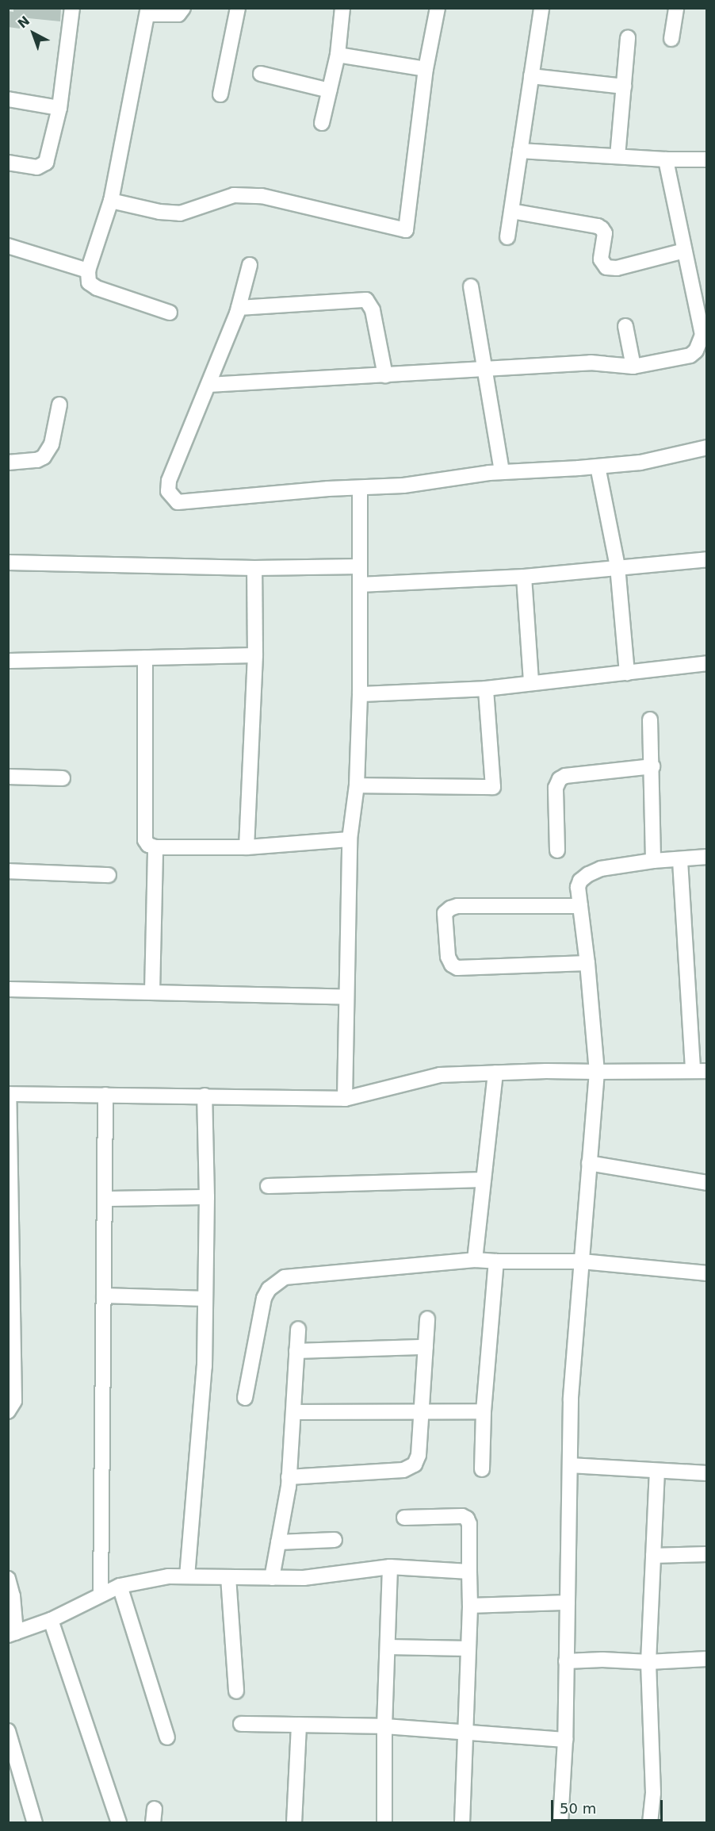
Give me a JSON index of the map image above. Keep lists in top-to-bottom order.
{
  "scale_bar": "50 m",
  "north": "top left"
}
